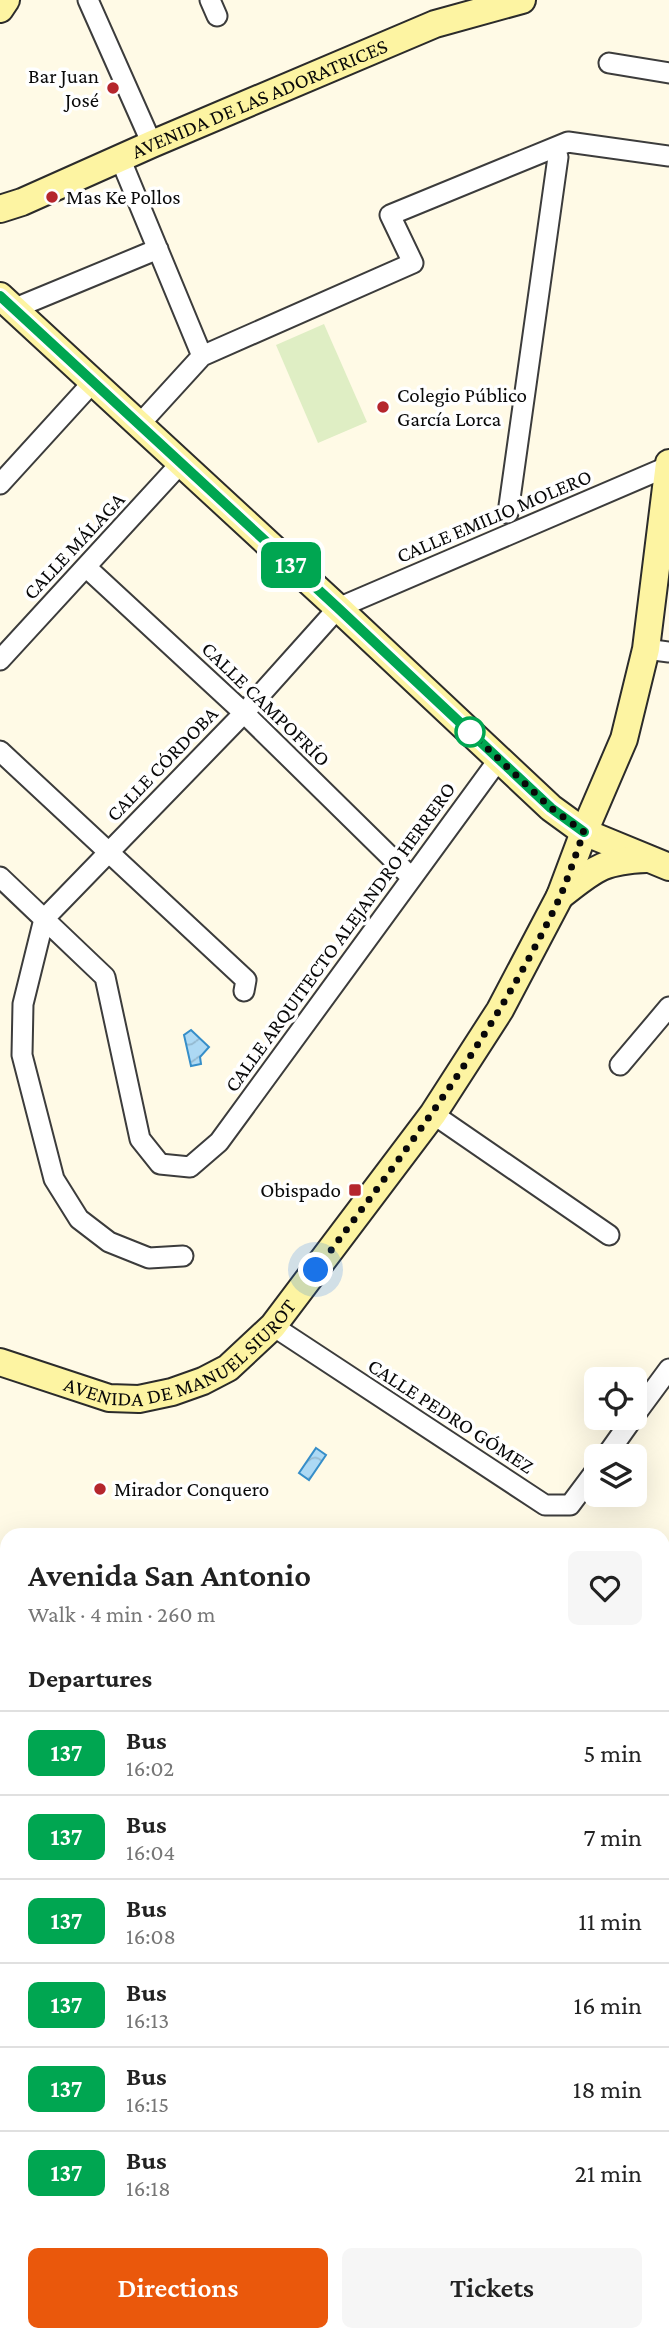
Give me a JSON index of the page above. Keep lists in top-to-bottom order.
{
  "streets": {
    "main road": ["AVENIDA DE LAS ADORATRICES", "AVENIDA DE MANUEL SIUROT"],
    "street": [
      "CALLE EMILIO MOLERO",
      "CALLE MÁLAGA",
      "CALLE CAMPOFRÍO",
      "CALLE CÓRDOBA",
      "CALLE ARQUITECTO ALEJANDRO HERRERO",
      "CALLE PEDRO GÓMEZ"
    ]
  },
  "crossings": [
    ["CALLE EMILIO MOLERO", "CALLE CÓRDOBA"],
    ["CALLE MÁLAGA", "CALLE CAMPOFRÍO"],
    ["CALLE CAMPOFRÍO", "CALLE CÓRDOBA"],
    ["CALLE CAMPOFRÍO", "CALLE ARQUITECTO ALEJANDRO HERRERO"],
    ["CALLE CÓRDOBA", "CALLE ARQUITECTO ALEJANDRO HERRERO"],
    ["AVENIDA DE MANUEL SIUROT", "CALLE PEDRO GÓMEZ"]
  ],
  "places": {
    "other": [
      "Bar Juan José",
      "Mas Ke Pollos",
      "Colegio Público García Lorca",
      "Mirador Conquero"
    ],
    "transit": ["Obispado"]
  },
  "lines": ["bus line 137"],
  "page": {
    "on_map": "137",
    "heading": [
      ["Avenida San Antonio", "Walk · 4 min · 260 m"],
      "Departures"
    ],
    "list": [
      {
        "mark": "137",
        "name": "Bus",
        "note": "16:02",
        "value": "5 min"
      },
      {
        "mark": "137",
        "name": "Bus",
        "note": "16:04",
        "value": "7 min"
      },
      {
        "mark": "137",
        "name": "Bus",
        "note": "16:08",
        "value": "11 min"
      },
      {
        "mark": "137",
        "name": "Bus",
        "note": "16:13",
        "value": "16 min"
      },
      {
        "mark": "137",
        "name": "Bus",
        "note": "16:15",
        "value": "18 min"
      },
      {
        "mark": "137",
        "name": "Bus",
        "note": "16:18",
        "value": "21 min"
      }
    ],
    "buttons": ["Directions", "Tickets"]
  }
}
